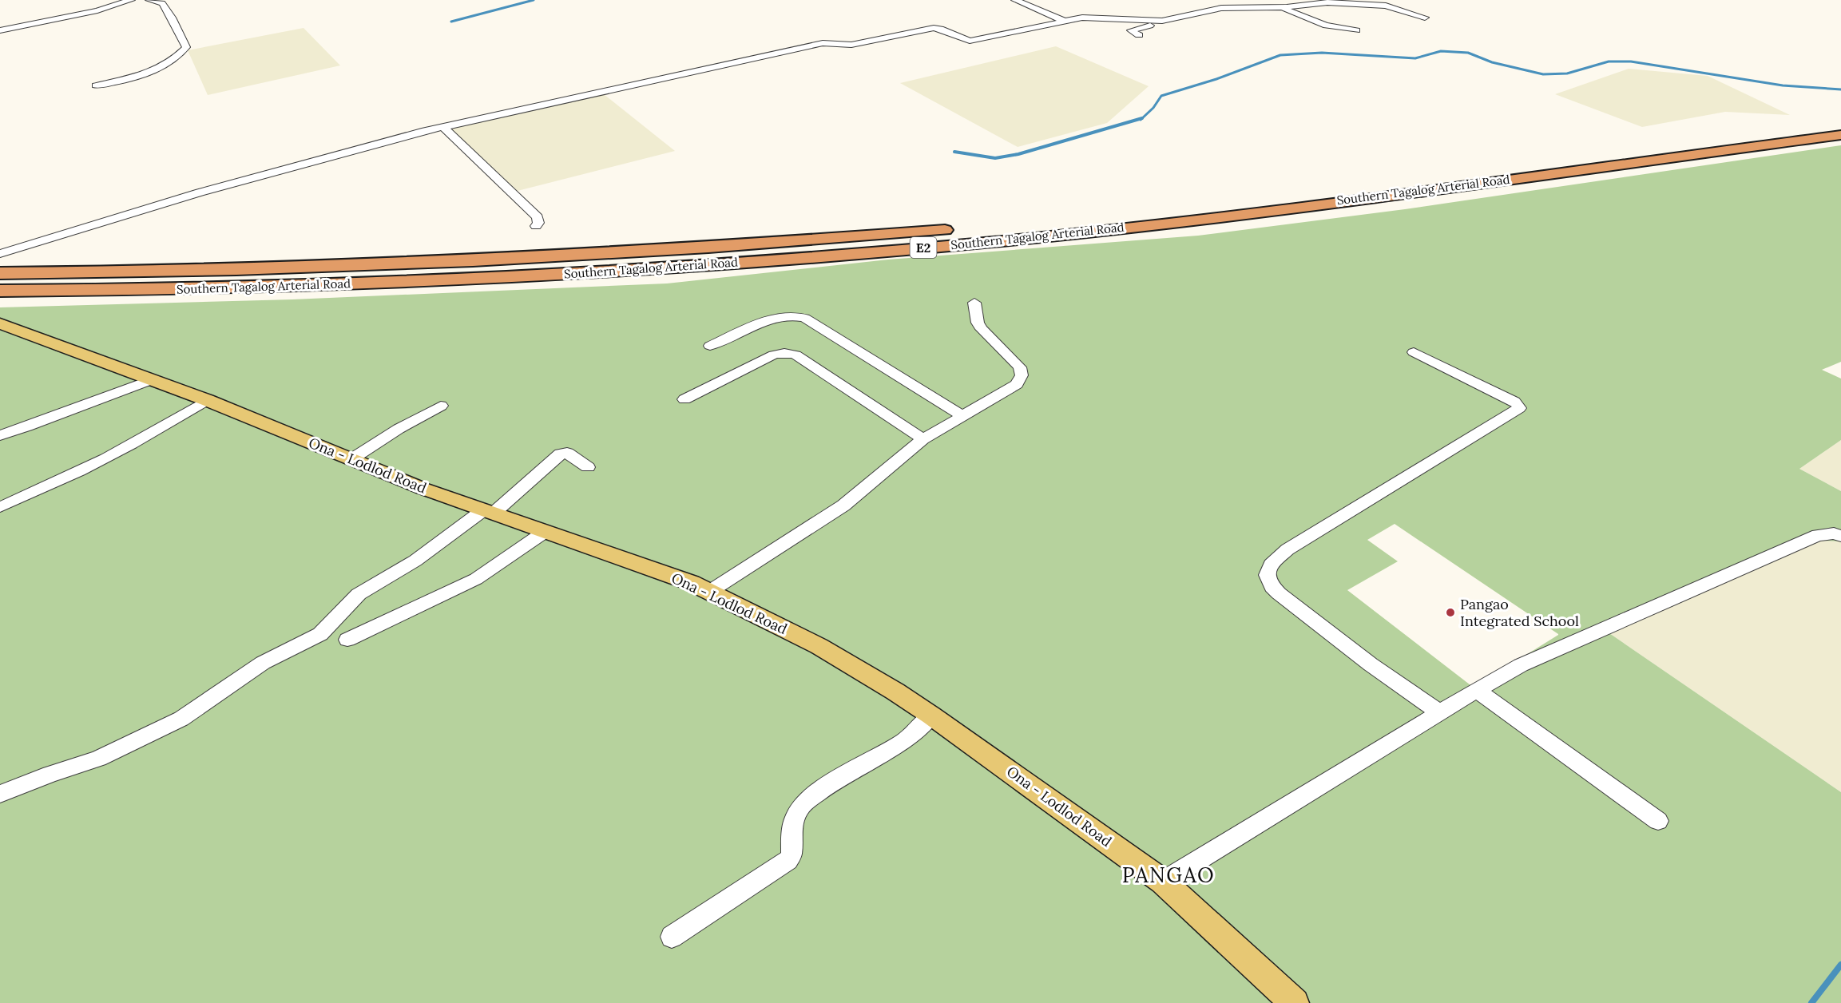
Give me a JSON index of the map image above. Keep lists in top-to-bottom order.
{
  "streets": {
    "highway": ["Southern Tagalog Arterial Road", "E2"],
    "main road": ["Ona - Lodlod Road"]
  },
  "districts": ["PANGAO"],
  "places": ["Pangao Integrated School"]
}
